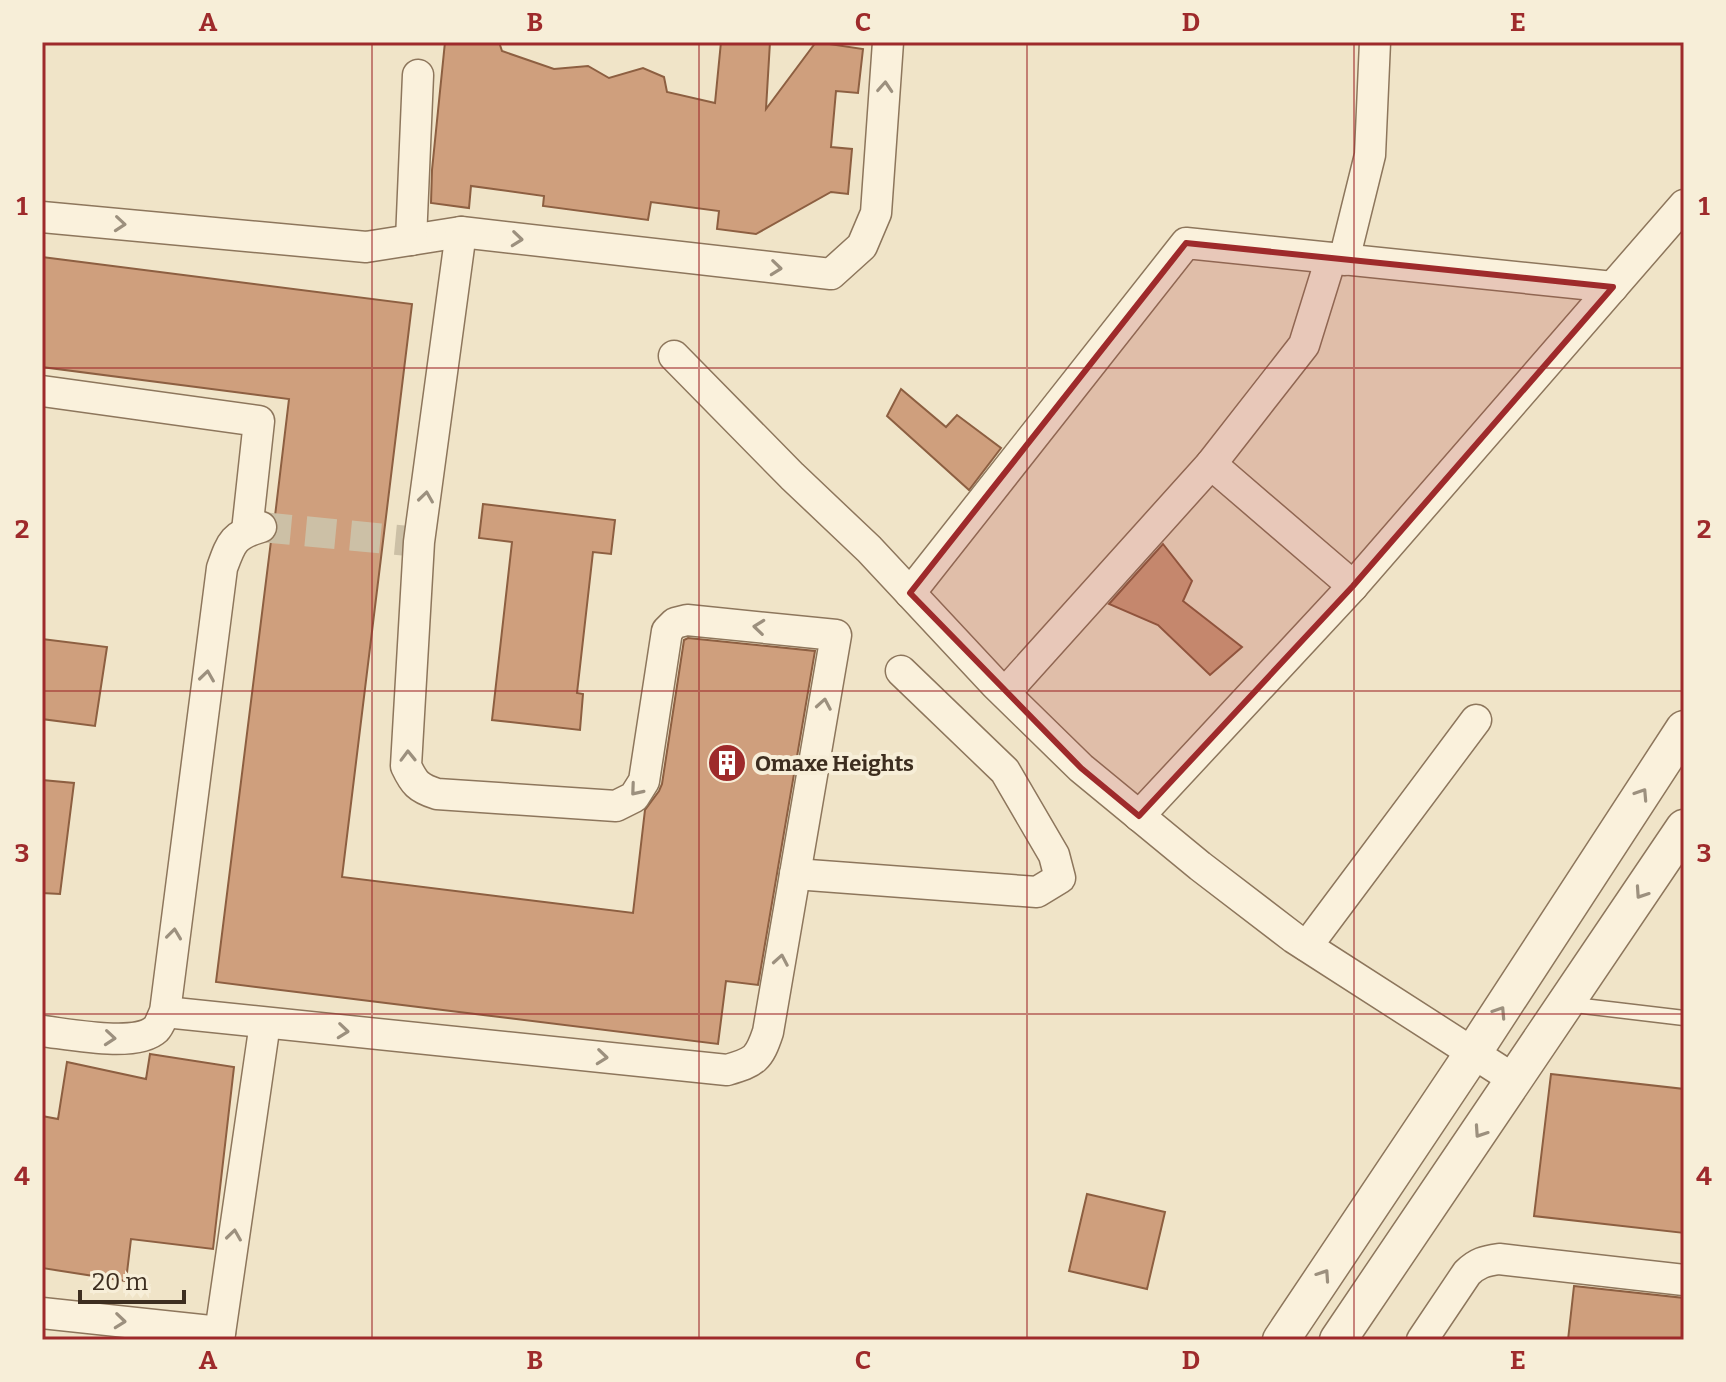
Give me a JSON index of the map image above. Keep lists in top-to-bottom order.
{
  "places": {
    "building": ["Omaxe Heights"]
  },
  "scale_bar": "20 m",
  "grid": {
    "columns": [
      "A",
      "B",
      "C",
      "D",
      "E"
    ],
    "rows": [
      "1",
      "2",
      "3",
      "4"
    ]
  }
}
